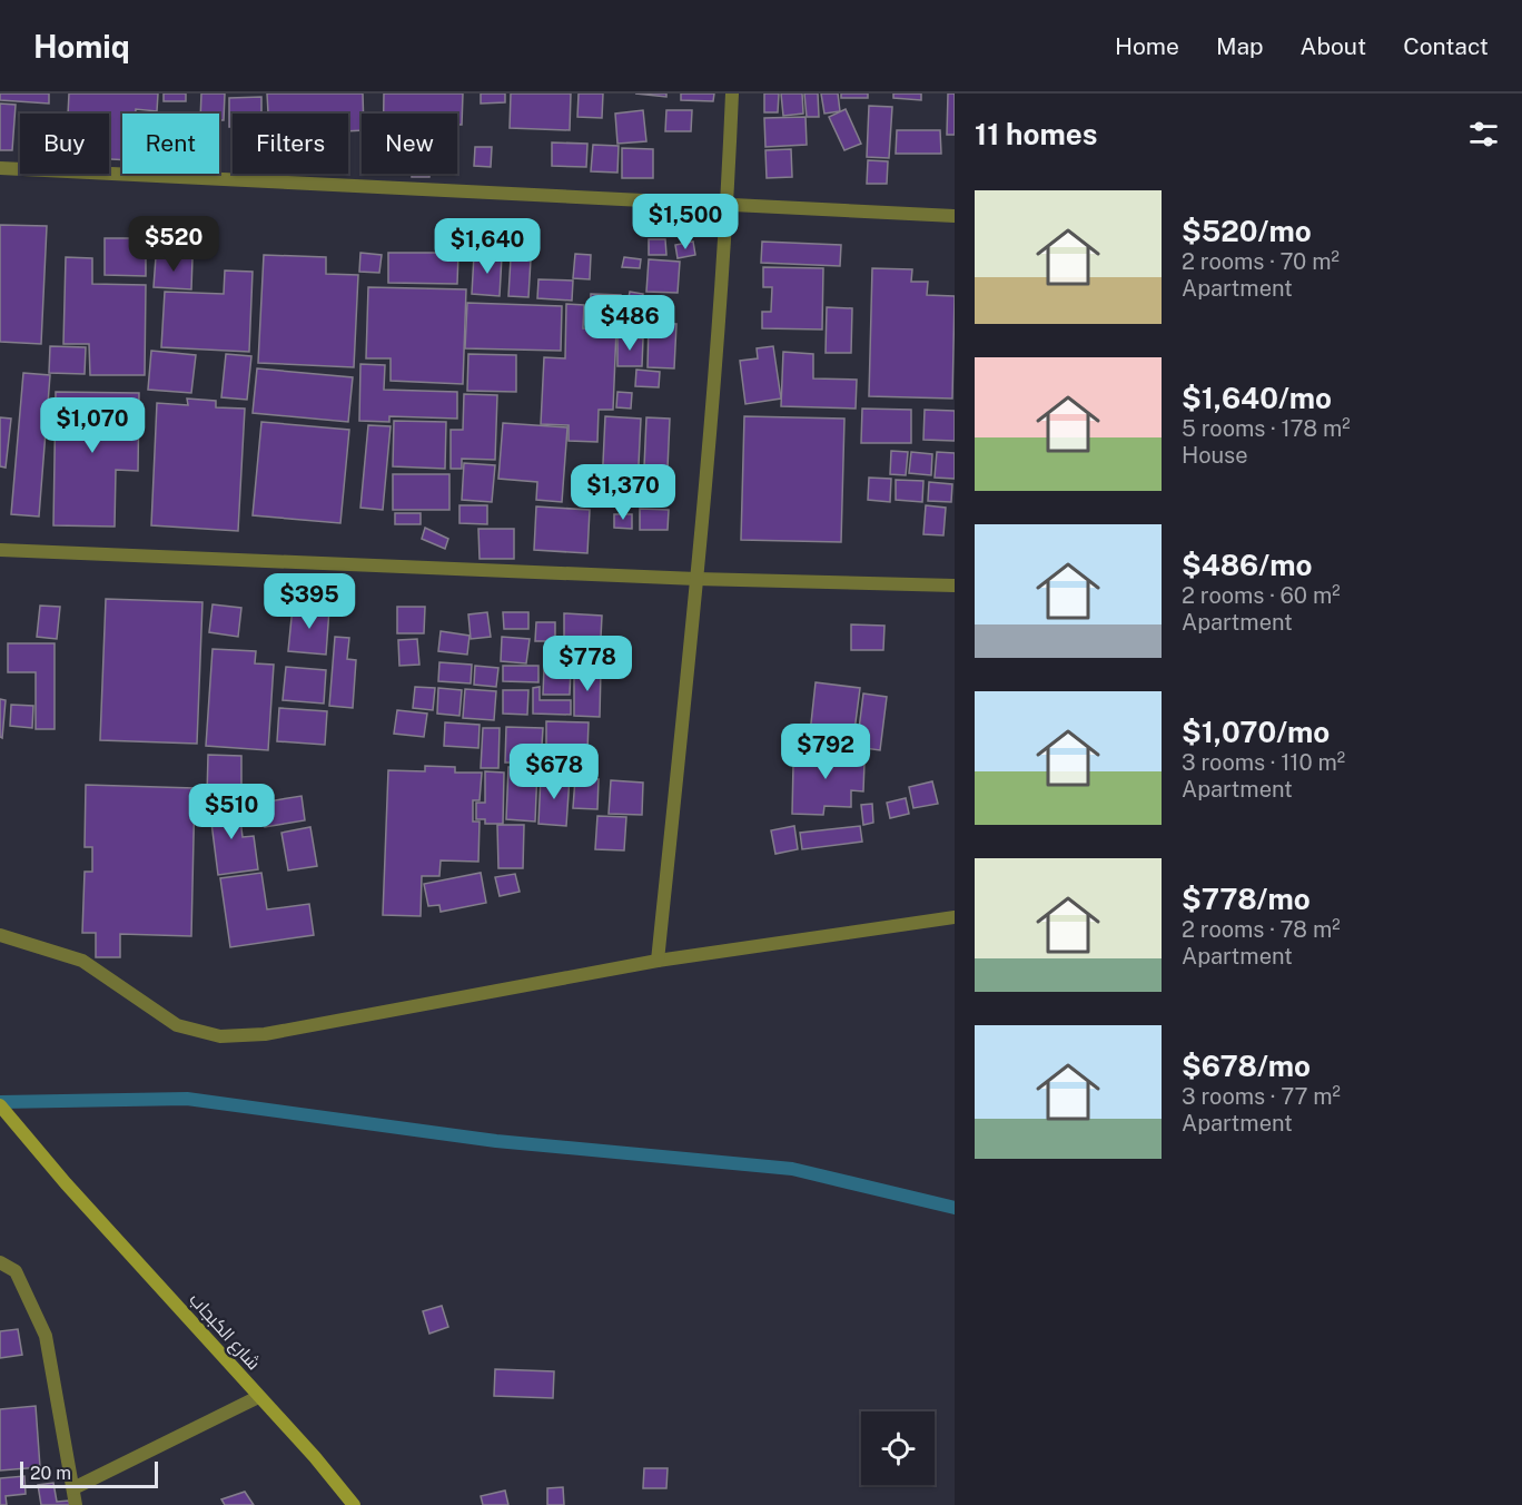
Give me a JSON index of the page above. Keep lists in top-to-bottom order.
{
  "streets": {
    "main road": ["شارع الكبجاب"]
  },
  "scale_bar": "20 m",
  "page": {
    "header": "Homiq",
    "nav": [
      "Home",
      "Map",
      "About",
      "Contact"
    ],
    "heading": "11 homes",
    "chip": [
      "Buy",
      "Rent",
      "Filters",
      "New"
    ],
    "list": [
      {
        "name": "$520/mo",
        "note": "2 rooms · 70 m² · Apartment"
      },
      {
        "name": "$1,640/mo",
        "note": "5 rooms · 178 m² · House"
      },
      {
        "name": "$486/mo",
        "note": "2 rooms · 60 m² · Apartment"
      },
      {
        "name": "$1,070/mo",
        "note": "3 rooms · 110 m² · Apartment"
      },
      {
        "name": "$778/mo",
        "note": "2 rooms · 78 m² · Apartment"
      },
      {
        "name": "$678/mo",
        "note": "3 rooms · 77 m² · Apartment"
      }
    ],
    "price": [
      "$1,500",
      "$520",
      "$1,640",
      "$486",
      "$1,070",
      "$1,370",
      "$395",
      "$778",
      "$792",
      "$678",
      "$510"
    ],
    "scale": "20 m"
  }
}
